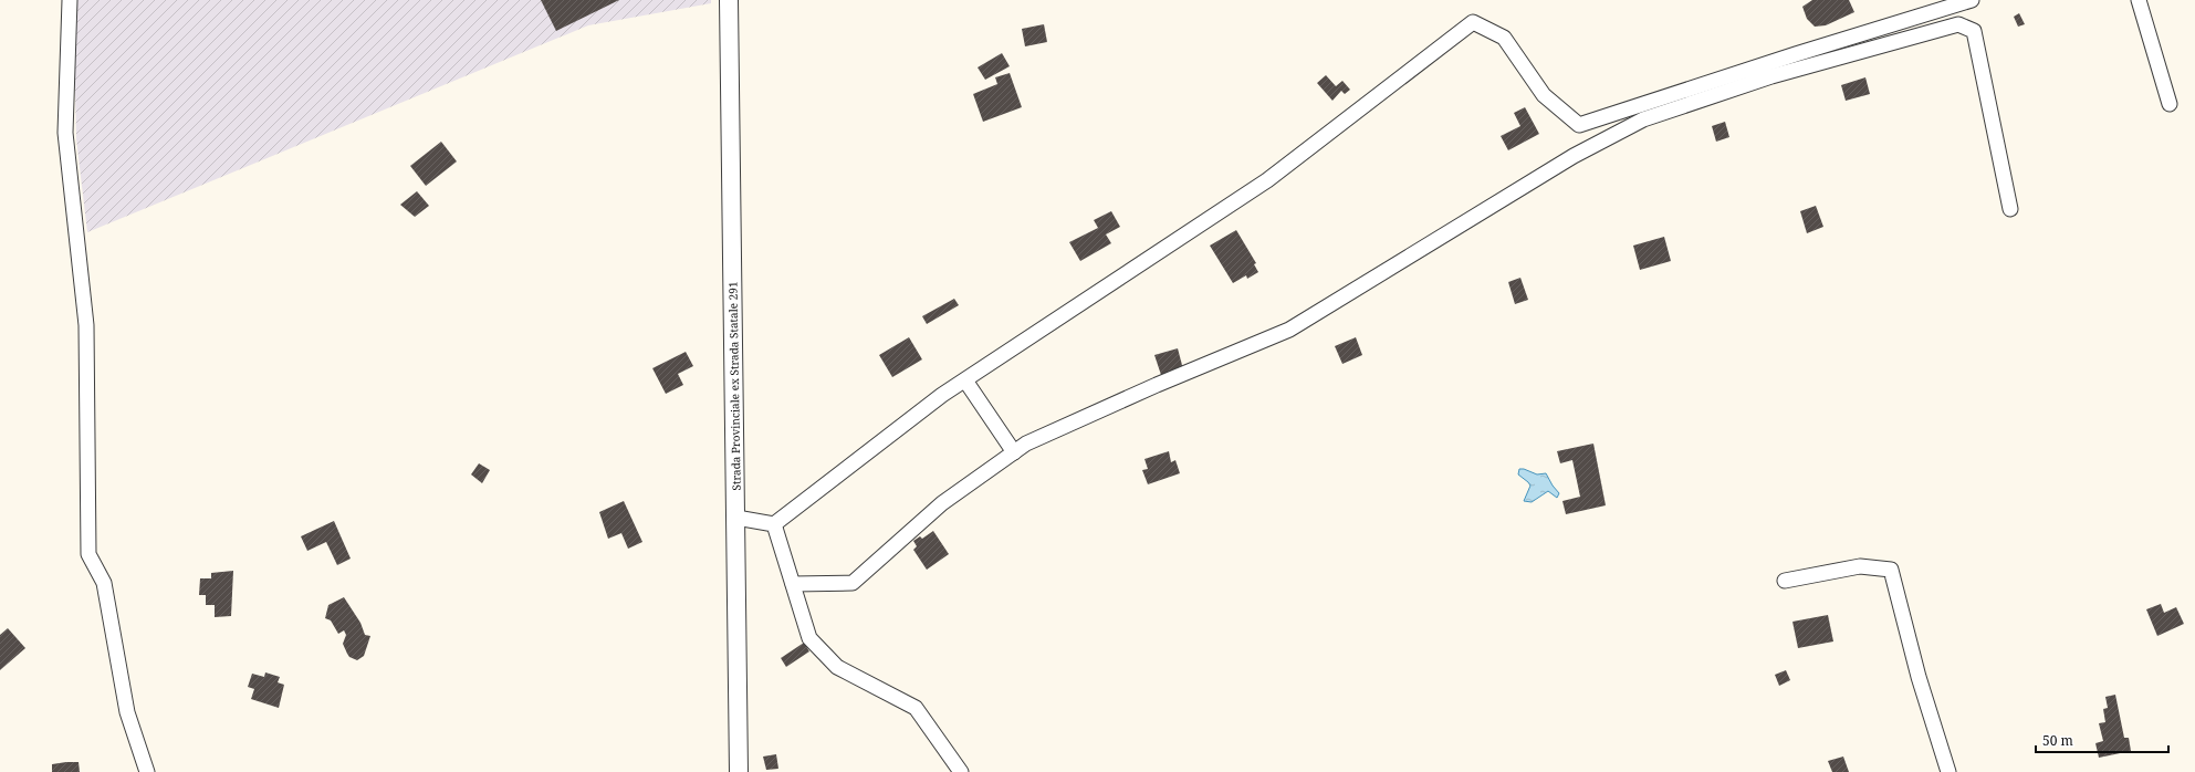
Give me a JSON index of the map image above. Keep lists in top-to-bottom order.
{
  "streets": {
    "street": ["Strada Provinciale ex Strada Statale 291"]
  },
  "scale_bar": "50 m"
}
